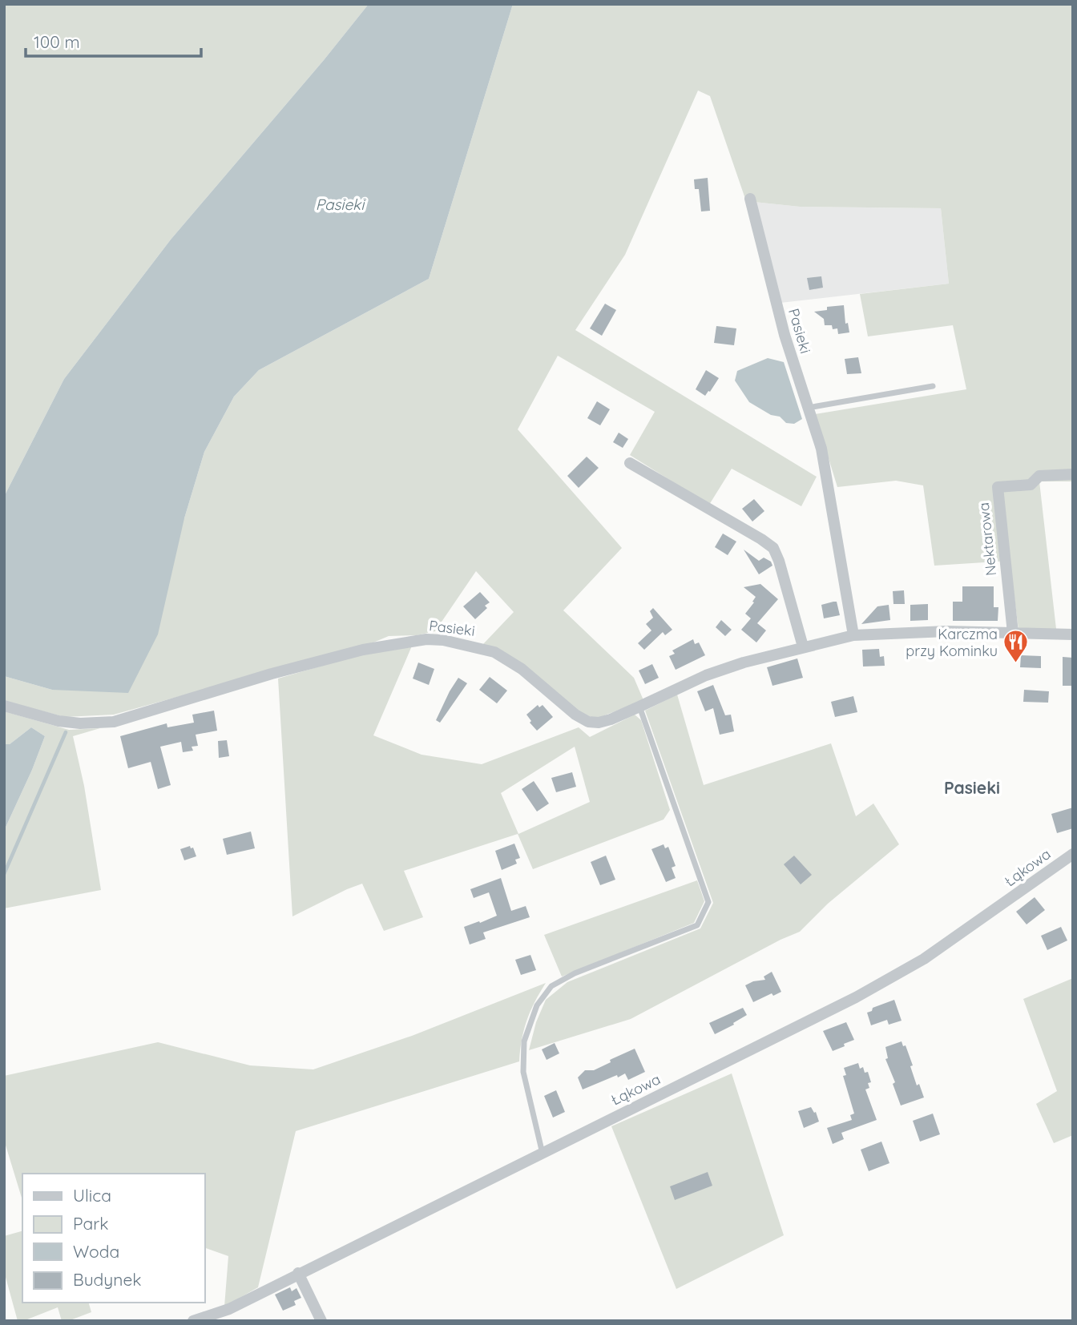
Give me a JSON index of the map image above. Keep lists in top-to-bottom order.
{
  "streets": {
    "street": ["Pasieki", "Nektarowa", "Łąkowa"]
  },
  "crossings": [
    ["Pasieki", "Nektarowa"]
  ],
  "districts": ["Pasieki"],
  "water": ["Pasieki"],
  "places": {
    "restaurant": ["Karczma przy Kominku"]
  },
  "legend": [
    "Ulica",
    "Park",
    "Woda",
    "Budynek"
  ],
  "scale_bar": "100 m"
}
